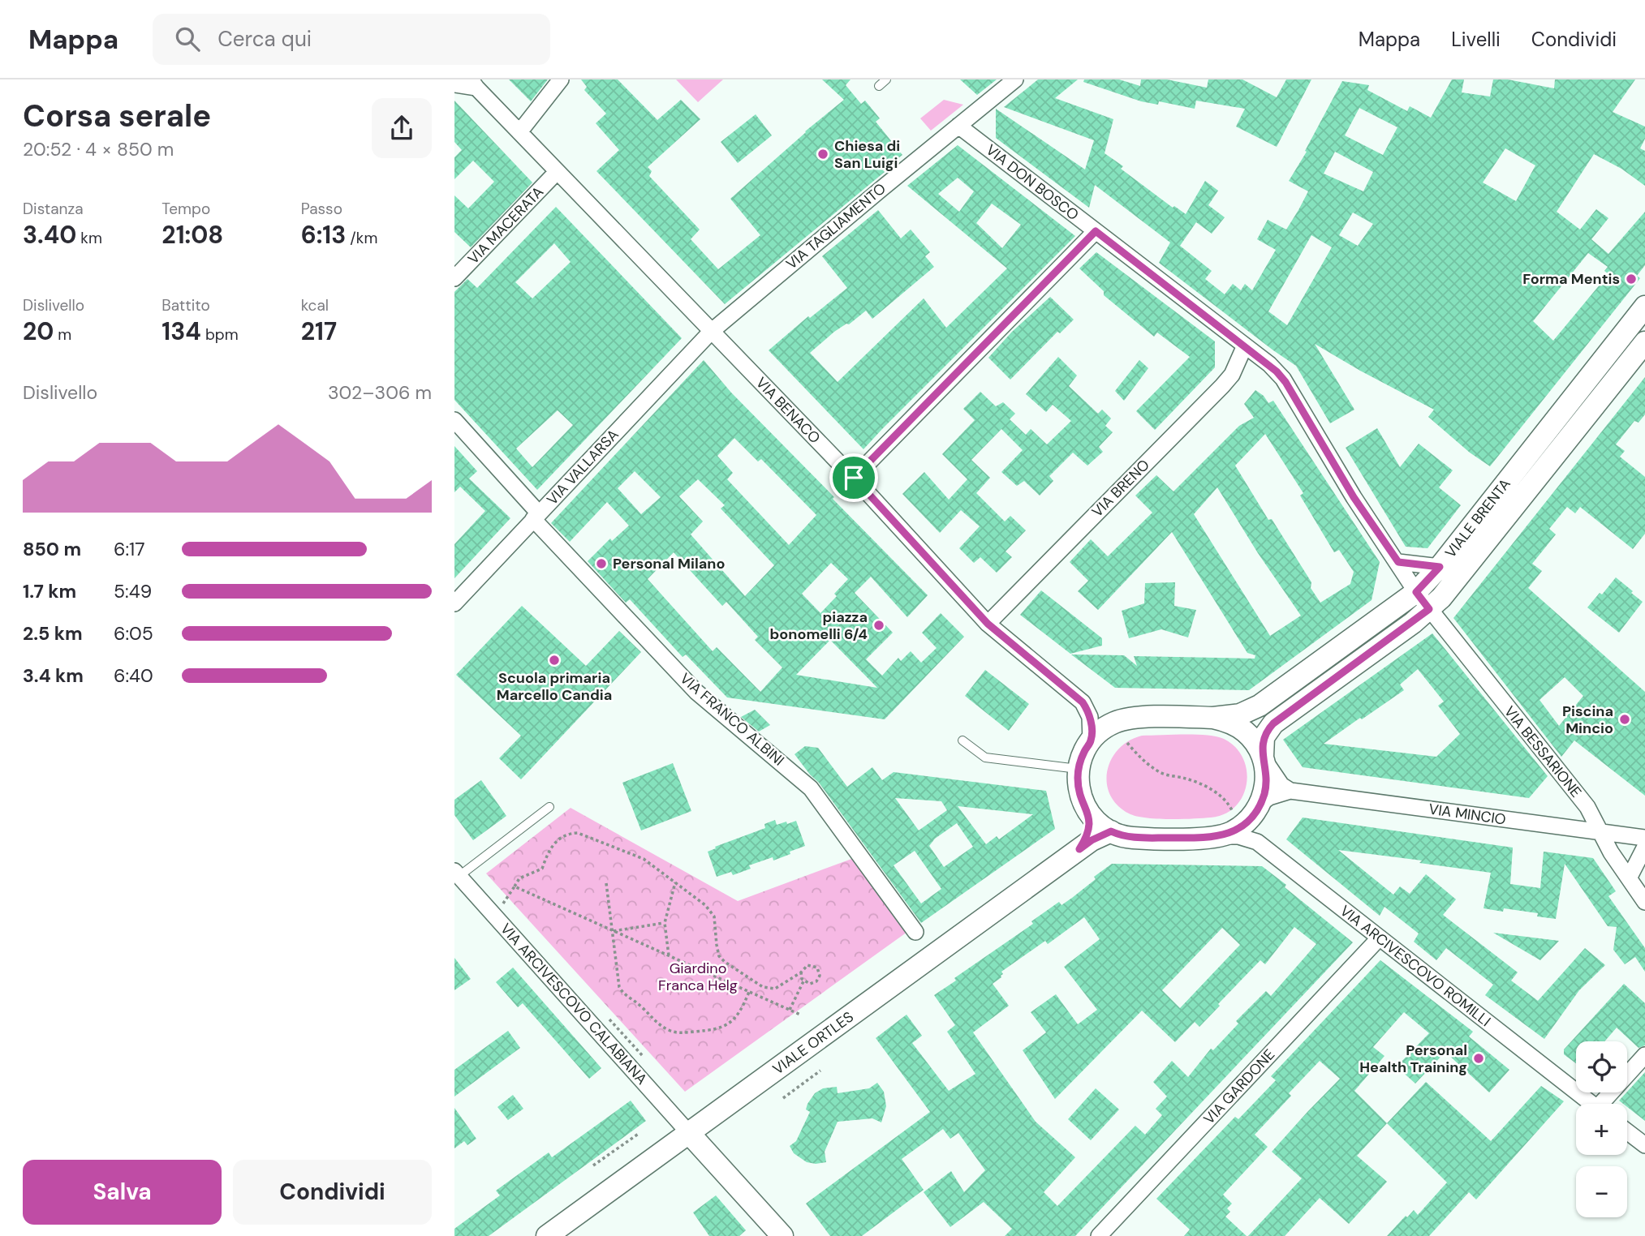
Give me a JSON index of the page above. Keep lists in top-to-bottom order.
{
  "streets": {
    "street": [
      "VIA DON BOSCO",
      "VIA MACERATA",
      "VIA TAGLIAMENTO",
      "VIA BENACO",
      "VIA VALLARSA",
      "VIA BRENO",
      "VIALE BRENTA",
      "VIA FRANCO ALBINI",
      "VIA BESSARIONE",
      "VIA MINCIO",
      "VIA ARCIVESCOVO ROMILLI",
      "VIA ARCIVESCOVO CALABIANA",
      "VIALE ORTLES",
      "VIA GARDONE"
    ]
  },
  "crossings": [
    ["VIA DON BOSCO", "VIA TAGLIAMENTO"],
    ["VIA DON BOSCO", "VIA BRENO"],
    ["VIA DON BOSCO", "VIALE BRENTA"],
    ["VIA DON BOSCO", "VIA BESSARIONE"],
    ["VIA MACERATA", "VIA BENACO"],
    ["VIA TAGLIAMENTO", "VIA BENACO"],
    ["VIA TAGLIAMENTO", "VIA VALLARSA"],
    ["VIA BENACO", "VIA VALLARSA"],
    ["VIA BENACO", "VIA BRENO"],
    ["VIA BENACO", "VIALE BRENTA"],
    ["VIA BENACO", "VIA MINCIO"],
    ["VIA BENACO", "VIA ARCIVESCOVO ROMILLI"],
    ["VIA BENACO", "VIALE ORTLES"],
    ["VIA VALLARSA", "VIA FRANCO ALBINI"],
    ["VIALE BRENTA", "VIA BESSARIONE"],
    ["VIALE BRENTA", "VIA MINCIO"],
    ["VIALE BRENTA", "VIA ARCIVESCOVO ROMILLI"],
    ["VIALE BRENTA", "VIALE ORTLES"],
    ["VIA BESSARIONE", "VIA MINCIO"],
    ["VIA MINCIO", "VIA ARCIVESCOVO ROMILLI"],
    ["VIA MINCIO", "VIALE ORTLES"],
    ["VIA ARCIVESCOVO ROMILLI", "VIALE ORTLES"],
    ["VIA ARCIVESCOVO ROMILLI", "VIA GARDONE"],
    ["VIA ARCIVESCOVO CALABIANA", "VIALE ORTLES"]
  ],
  "parks": ["Giardino Franca Helg"],
  "places": [
    "Chiesa di San Luigi",
    "Forma Mentis",
    "Personal Milano",
    "piazza bonomelli 6/4",
    "Scuola primaria Marcello Candia",
    "Piscina Mincio",
    "Personal Health Training"
  ],
  "page": {
    "header": "Mappa",
    "search": "Cerca qui",
    "nav": ["Mappa", "Livelli", "Condividi"],
    "heading": ["Corsa serale", "20:52 · 4 × 850 m"],
    "stats": [
      ["Distanza", "3.40 km"],
      ["Tempo", "21:08"],
      ["Passo", "6:13 /km"],
      ["Dislivello", "20 m"],
      ["Battito", "134 bpm"],
      ["kcal", "217"]
    ],
    "chart": ["Dislivello", "302–306 m"],
    "list": [
      {
        "name": "850 m",
        "note": "6:17"
      },
      {
        "name": "1.7 km",
        "note": "5:49"
      },
      {
        "name": "2.5 km",
        "note": "6:05"
      },
      {
        "name": "3.4 km",
        "note": "6:40"
      }
    ],
    "map_buttons": ["+", "−"],
    "buttons": ["Salva", "Condividi"]
  }
}
